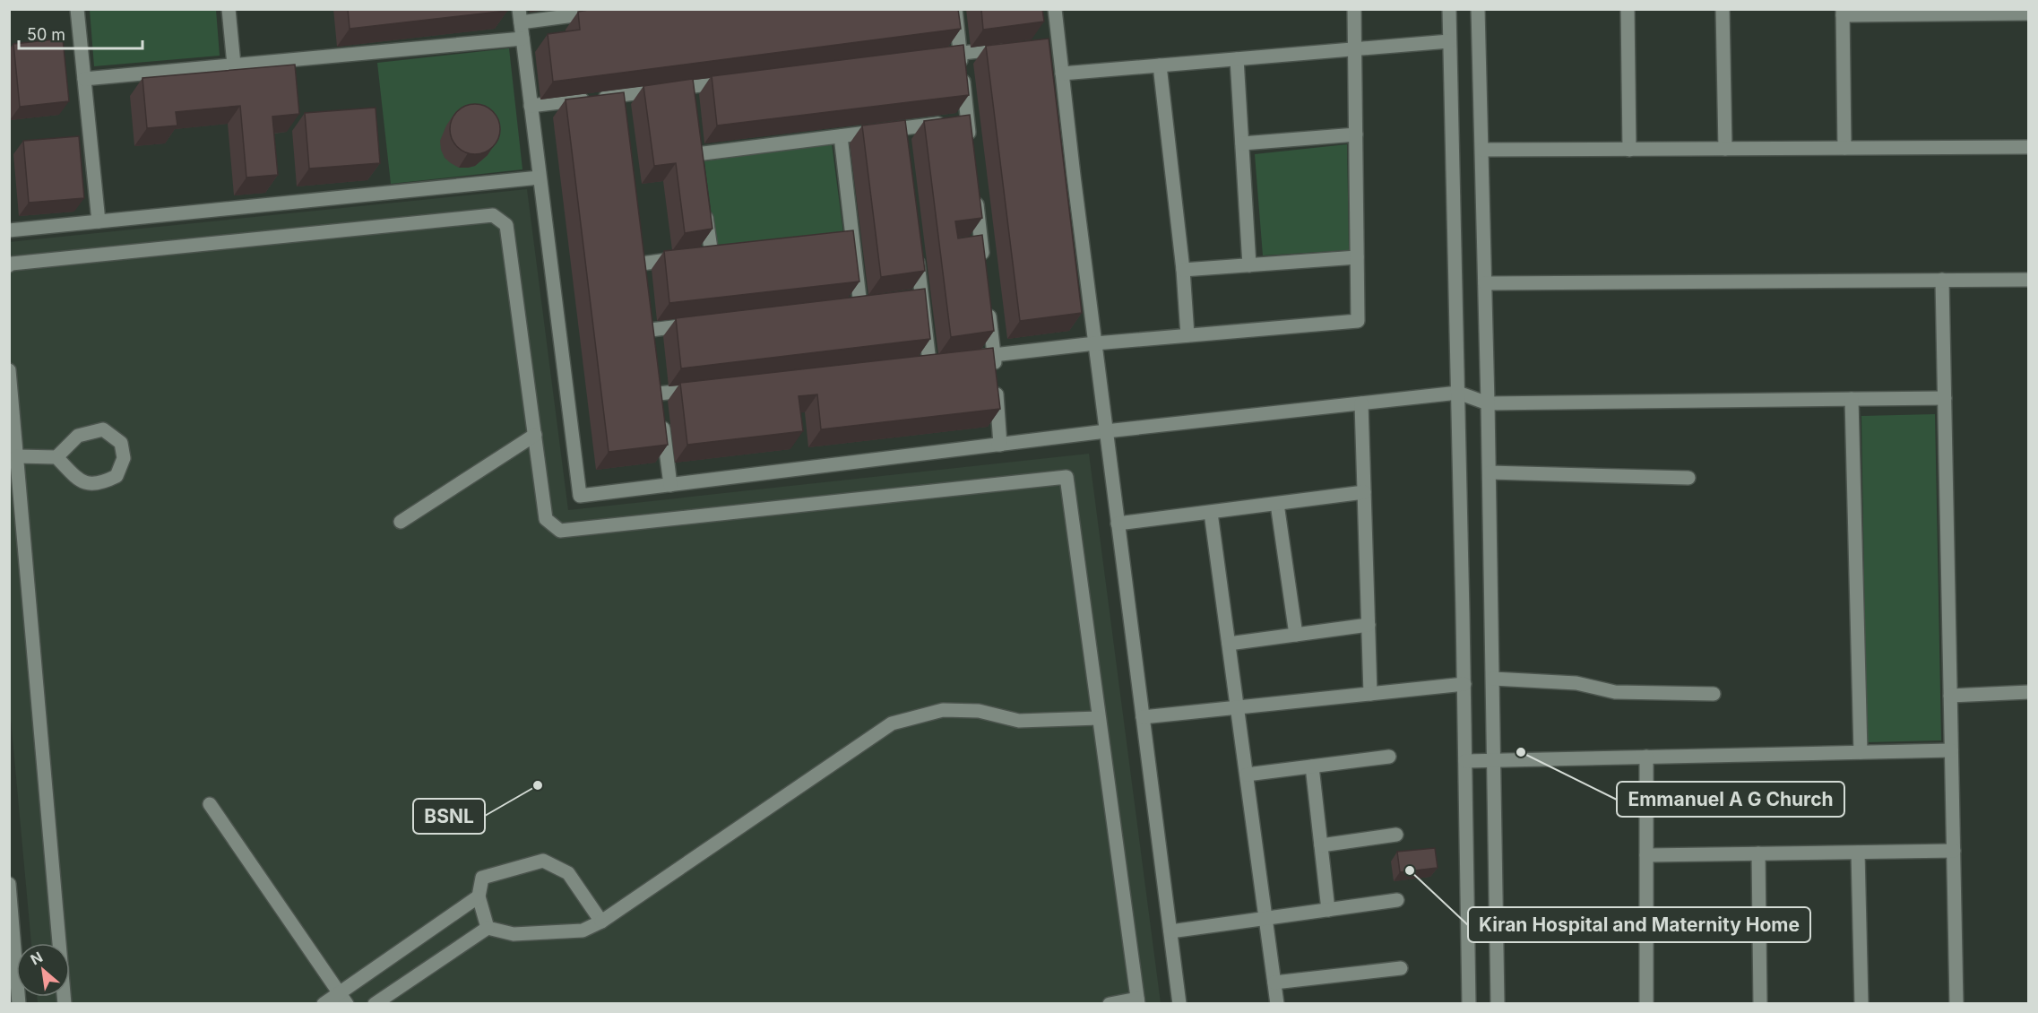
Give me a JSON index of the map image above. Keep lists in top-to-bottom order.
{
  "places": ["Emmanuel A G Church", "BSNL", "Kiran Hospital and Maternity Home"],
  "scale_bar": "50 m",
  "north": "top left"
}
